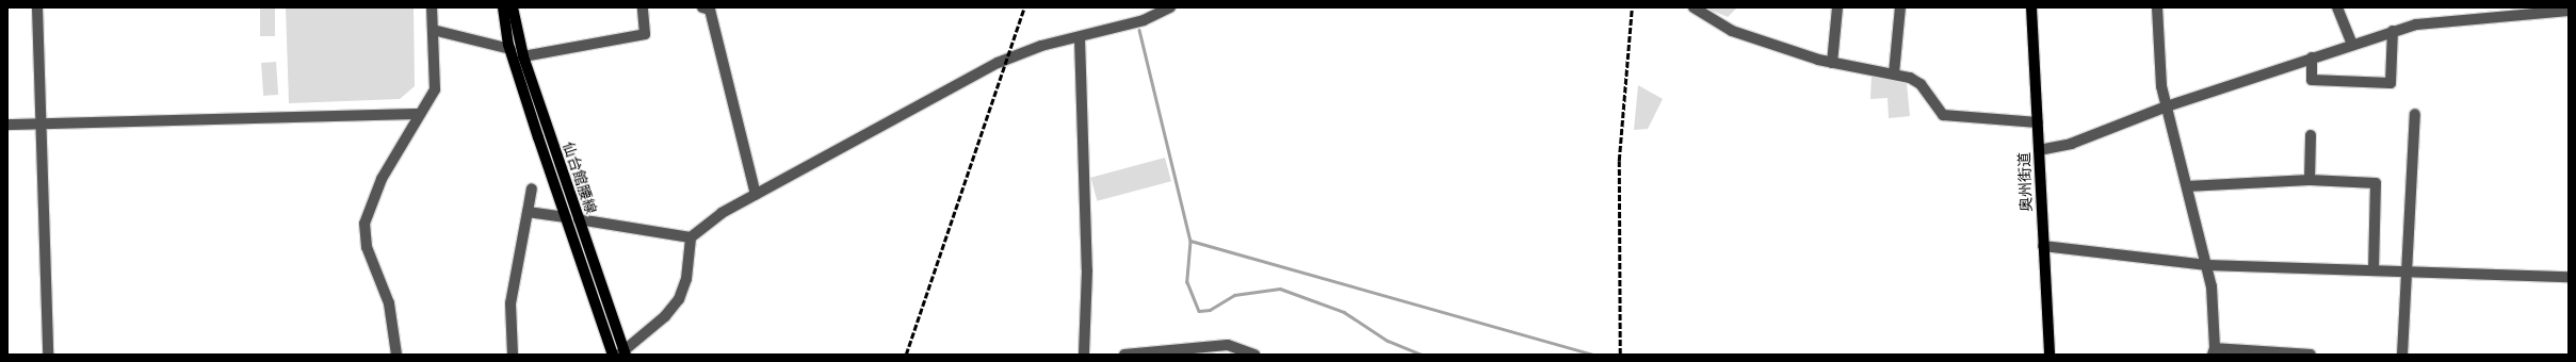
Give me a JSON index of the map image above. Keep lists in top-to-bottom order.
{
  "streets": {
    "main road": ["仙台館腰線", "奥州街道"]
  }
}
